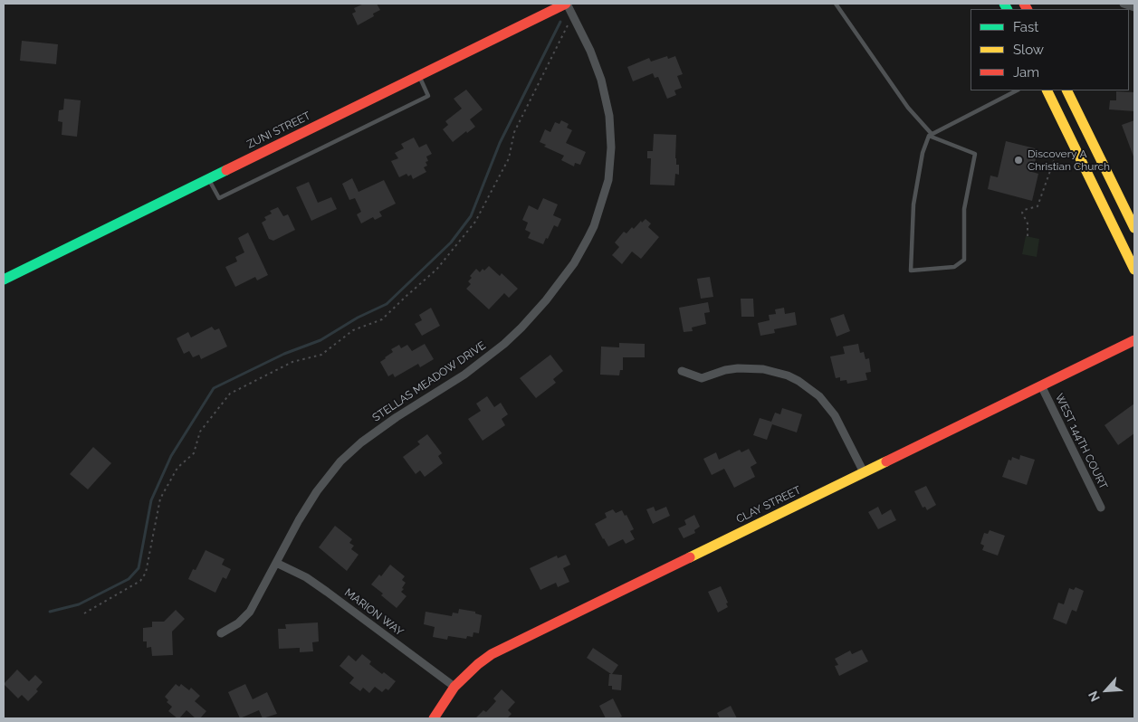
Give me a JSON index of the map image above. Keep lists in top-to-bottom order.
{
  "streets": {
    "street": [
      "ZUNI STREET",
      "STELLAS MEADOW DRIVE",
      "WEST 144TH COURT",
      "CLAY STREET",
      "MARION WAY"
    ]
  },
  "crossings": [
    ["ZUNI STREET", "STELLAS MEADOW DRIVE"],
    ["STELLAS MEADOW DRIVE", "MARION WAY"],
    ["WEST 144TH COURT", "CLAY STREET"],
    ["CLAY STREET", "MARION WAY"]
  ],
  "places": ["Discovery A Christian Church"],
  "legend": ["Fast", "Slow", "Jam"],
  "north": "bottom left"
}
